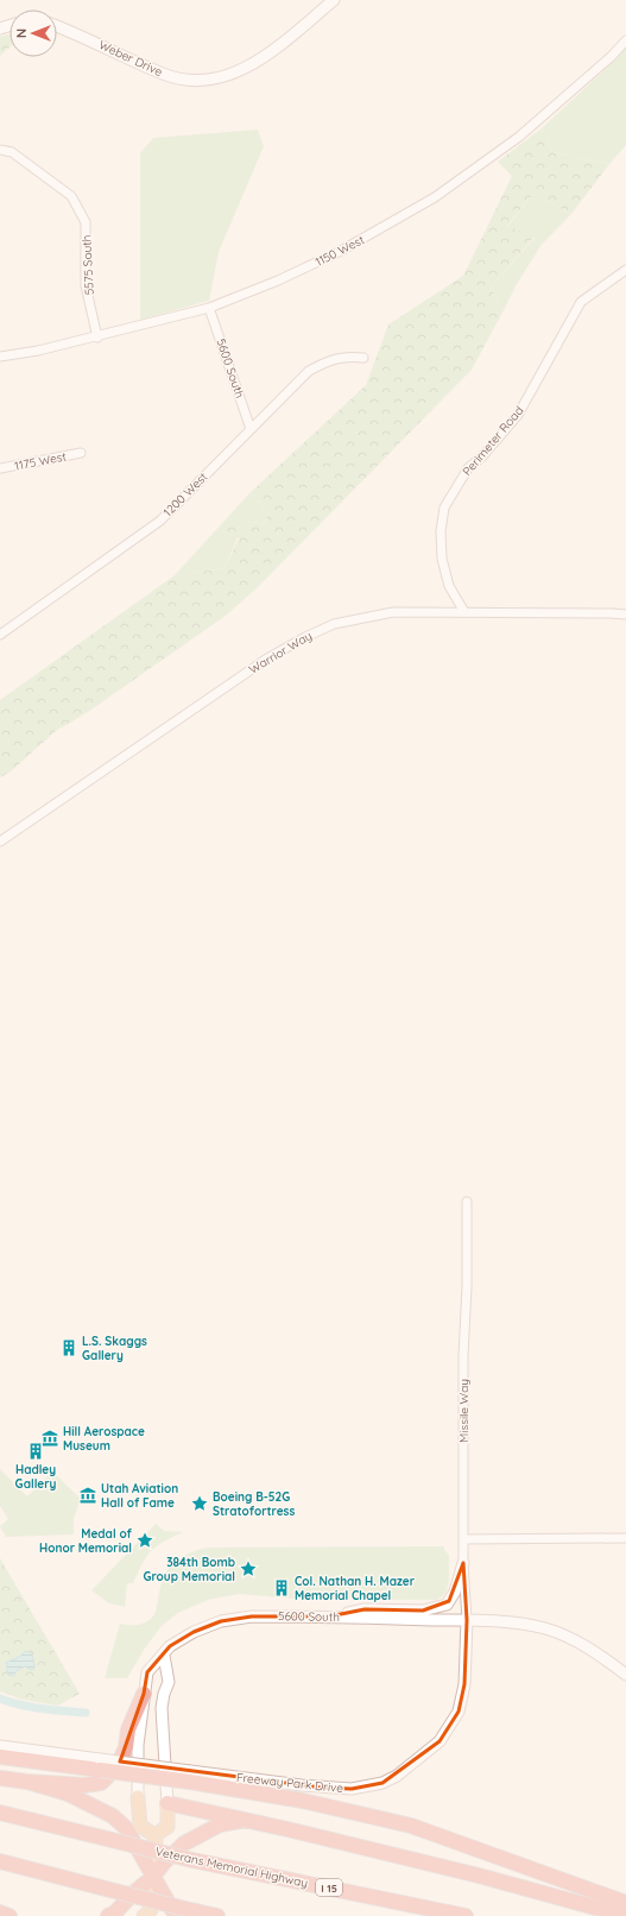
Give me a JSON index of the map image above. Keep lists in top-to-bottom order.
{
  "streets": {
    "highway": ["Veterans Memorial Highway", "I 15"],
    "main road": ["Weber Drive", "5600 South", "Freeway Park Drive"],
    "street": [
      "1150 West",
      "5575 South",
      "Perimeter Road",
      "1175 West",
      "1200 West",
      "Warrior Way",
      "Missile Way"
    ]
  },
  "crossings": [
    ["1150 West", "5575 South"],
    ["1150 West", "5600 South"],
    ["5600 South", "1200 West"],
    ["5600 South", "Missile Way"],
    ["5600 South", "Freeway Park Drive"],
    ["Perimeter Road", "Warrior Way"],
    ["Missile Way", "Freeway Park Drive"]
  ],
  "places": {
    "building": ["L.S. Skaggs Gallery", "Hadley Gallery", "Col. Nathan H. Mazer Memorial Chapel"],
    "museum": ["Hill Aerospace Museum", "Utah Aviation Hall of Fame"],
    "place": ["Boeing B-52G Stratofortress", "Medal of Honor Memorial", "384th Bomb Group Memorial"]
  },
  "north": "left"
}
